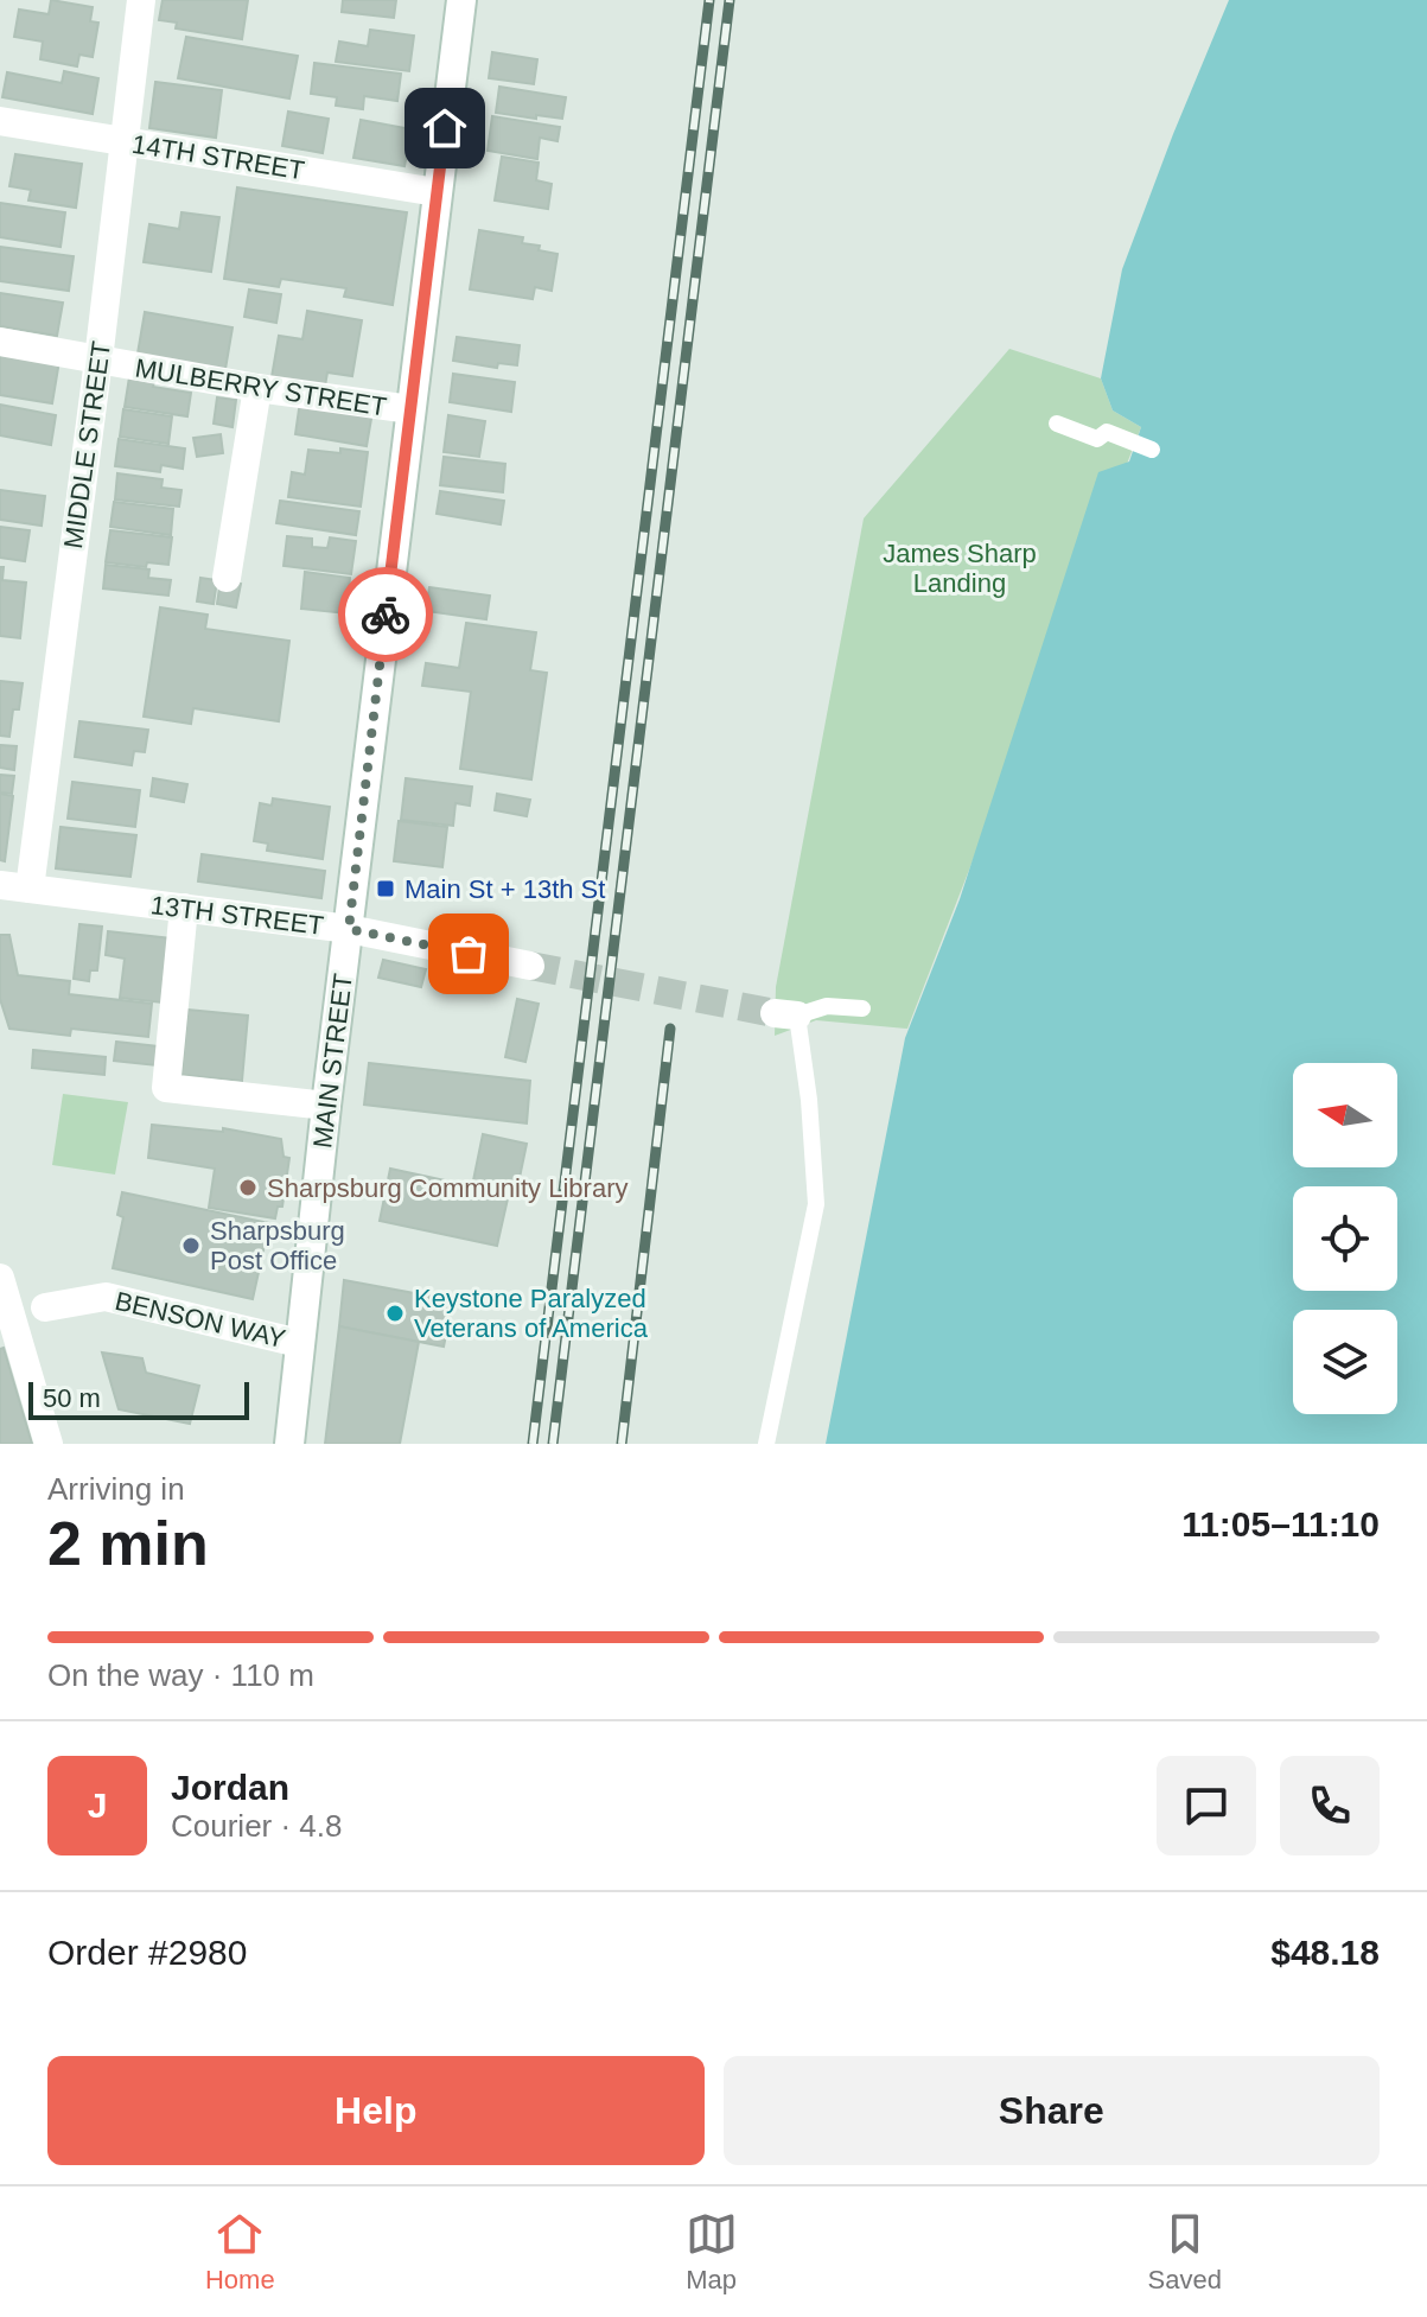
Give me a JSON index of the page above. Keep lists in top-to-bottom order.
{
  "streets": {
    "street": [
      "14TH STREET",
      "MULBERRY STREET",
      "MIDDLE STREET",
      "13TH STREET",
      "MAIN STREET",
      "BENSON WAY"
    ]
  },
  "crossings": [
    ["14TH STREET", "MIDDLE STREET"],
    ["14TH STREET", "MAIN STREET"],
    ["MULBERRY STREET", "MIDDLE STREET"],
    ["MULBERRY STREET", "MAIN STREET"],
    ["MIDDLE STREET", "13TH STREET"],
    ["13TH STREET", "MAIN STREET"],
    ["MAIN STREET", "BENSON WAY"]
  ],
  "parks": ["James Sharp Landing"],
  "places": {
    "transit": ["Main St + 13th St"],
    "other": ["Sharpsburg Community Library", "Sharpsburg Post Office", "Keystone Paralyzed Veterans of America"]
  },
  "scale_bar": "50 m",
  "north": "left",
  "page": {
    "scale": "50 m",
    "heading": ["2 min", "Arriving in", "11:05–11:10"],
    "panel": [
      "Jordan",
      "Courier · 4.8",
      "Order #2980",
      "$48.18"
    ],
    "bar": "On the way · 110 m",
    "round": "J",
    "buttons": ["Help", "Share"],
    "tabs": ["Home", "Map", "Saved"]
  }
}
